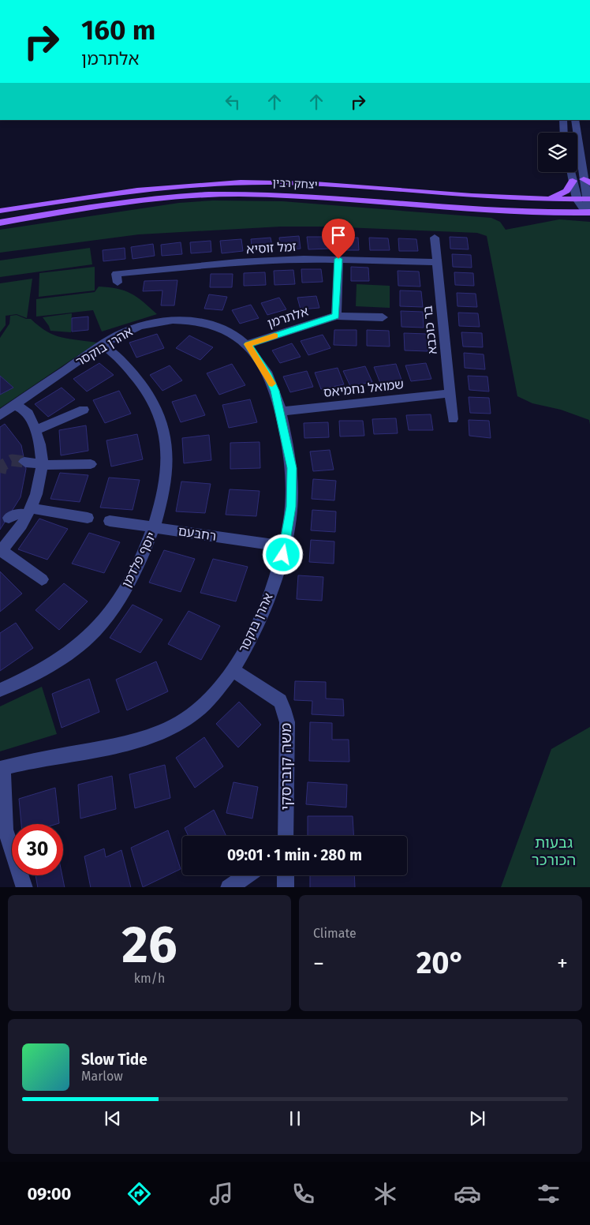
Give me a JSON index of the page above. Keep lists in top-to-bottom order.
{
  "streets": {
    "main road": ["יצחק רבין"],
    "street": [
      "זמל זוסיא",
      "אלתרמן",
      "בר כוכבא",
      "אהרן בוקסר",
      "שמואל נחמיאס",
      "רחבעם",
      "יוסף פלדמן",
      "משה קוברסקי"
    ]
  },
  "crossings": [
    ["זמל זוסיא", "בר כוכבא"],
    ["אלתרמן", "אהרן בוקסר"],
    ["בר כוכבא", "שמואל נחמיאס"],
    ["אהרן בוקסר", "שמואל נחמיאס"],
    ["אהרן בוקסר", "רחבעם"],
    ["אהרן בוקסר", "יוסף פלדמן"],
    ["אהרן בוקסר", "משה קוברסקי"],
    ["רחבעם", "יוסף פלדמן"]
  ],
  "parks": ["גבעות הכורכר"],
  "page": {
    "turn": ["160 m", "אלתרמן"],
    "limit": "30",
    "trip": "09:01 · 1 min · 280 m",
    "tile": [
      ["26", "km/h"],
      "Climate"
    ],
    "heat": ["−", "20°", "+"],
    "song": ["Slow Tide", "Marlow"],
    "tabs": "09:00"
  }
}
